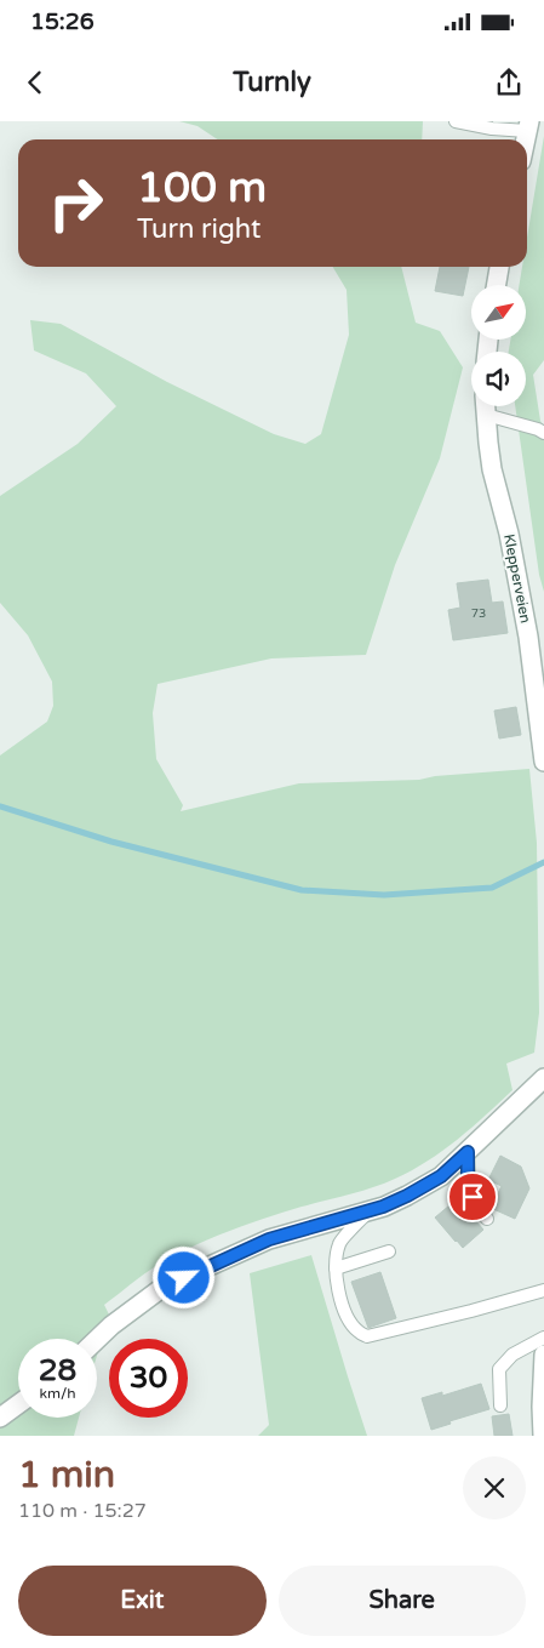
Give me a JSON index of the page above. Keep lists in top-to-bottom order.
{
  "streets": {
    "street": ["Klepperveien"]
  },
  "house_numbers": ["73"],
  "north": "top right",
  "page": {
    "status": "15:26",
    "header": "Turnly",
    "turn": ["100 m", "Turn right"],
    "speed": "28 km/h",
    "limit": "30",
    "heading": ["1 min", "110 m · 15:27"],
    "buttons": ["Exit", "Share"]
  }
}
